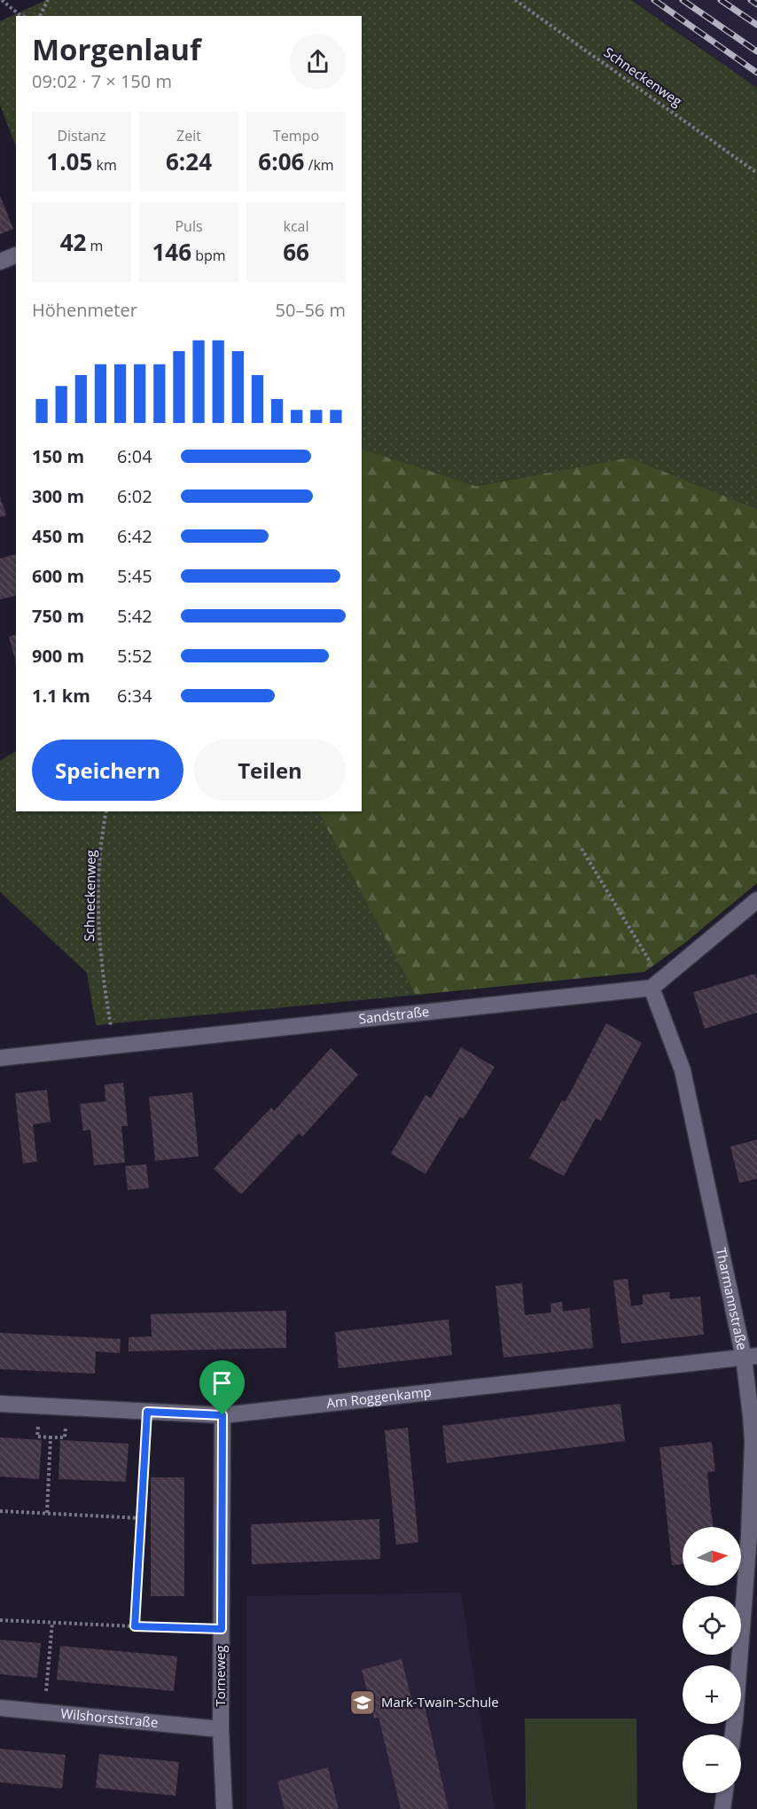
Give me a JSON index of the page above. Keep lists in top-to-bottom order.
{
  "streets": {
    "street": [
      "Sandstraße",
      "Tharmannstraße",
      "Am Roggenkamp",
      "Torneweg",
      "Wilshorststraße"
    ],
    "path": ["Schneckenweg"]
  },
  "crossings": [
    ["Schneckenweg", "Sandstraße"],
    ["Sandstraße", "Tharmannstraße"],
    ["Tharmannstraße", "Am Roggenkamp"],
    ["Am Roggenkamp", "Torneweg"],
    ["Torneweg", "Wilshorststraße"]
  ],
  "places": {
    "school or university": ["Mark-Twain-Schule"]
  },
  "north": "right",
  "page": {
    "heading": ["Morgenlauf", "09:02 · 7 × 150 m"],
    "stats": [
      ["Distanz", "1.05 km"],
      ["Zeit", "6:24"],
      ["Tempo", "6:06 /km"],
      ["42 m"],
      ["Puls", "146 bpm"],
      ["kcal", "66"]
    ],
    "chart": ["Höhenmeter", "50–56 m"],
    "list": [
      {
        "name": "150 m",
        "note": "6:04"
      },
      {
        "name": "300 m",
        "note": "6:02"
      },
      {
        "name": "450 m",
        "note": "6:42"
      },
      {
        "name": "600 m",
        "note": "5:45"
      },
      {
        "name": "750 m",
        "note": "5:42"
      },
      {
        "name": "900 m",
        "note": "5:52"
      },
      {
        "name": "1.1 km",
        "note": "6:34"
      }
    ],
    "buttons": ["Speichern", "Teilen"],
    "map_buttons": ["+", "−"]
  }
}
